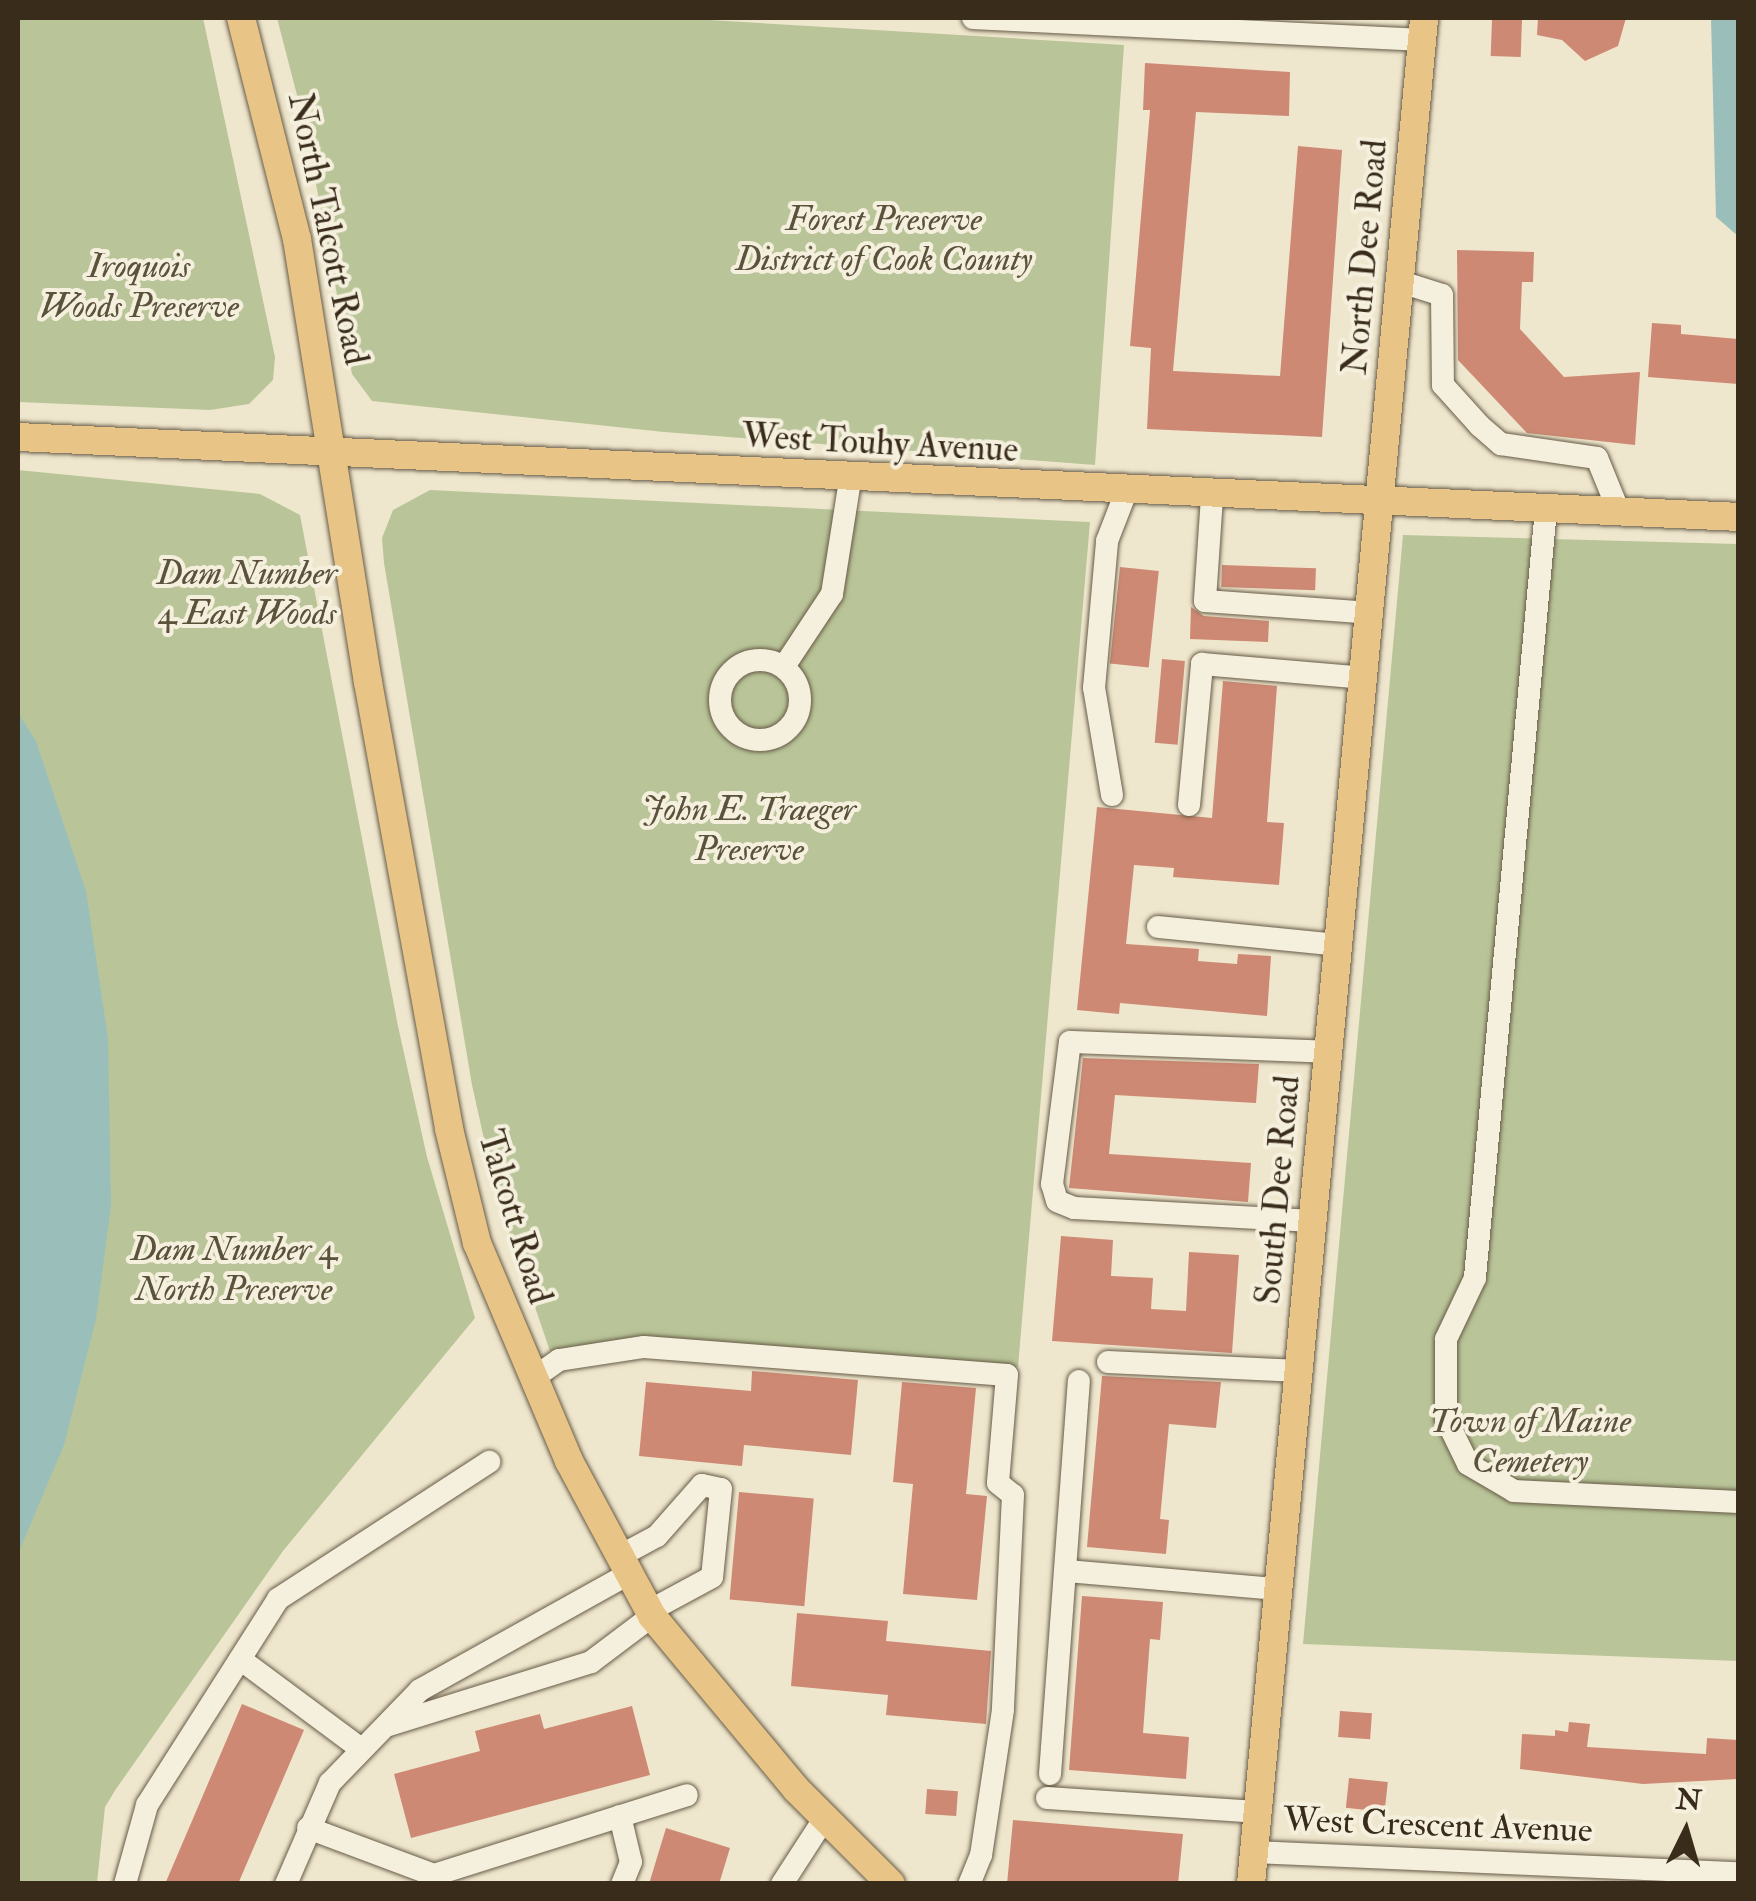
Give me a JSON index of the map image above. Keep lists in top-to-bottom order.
{
  "streets": {
    "main road": [
      "North Talcott Road",
      "North Dee Road",
      "West Touhy Avenue",
      "South Dee Road",
      "Talcott Road"
    ],
    "street": ["West Crescent Avenue"]
  },
  "crossings": [
    ["North Talcott Road", "West Touhy Avenue"],
    ["North Talcott Road", "Talcott Road"],
    ["North Dee Road", "West Touhy Avenue"],
    ["North Dee Road", "South Dee Road"],
    ["West Touhy Avenue", "South Dee Road"],
    ["West Touhy Avenue", "Talcott Road"],
    ["South Dee Road", "West Crescent Avenue"]
  ],
  "parks": [
    "Forest Preserve District of Cook County",
    "Iroquois Woods Preserve",
    "Dam Number 4 East Woods",
    "John E. Traeger Preserve",
    "Dam Number 4 North Preserve",
    "Town of Maine Cemetery"
  ],
  "north": "top"
}
